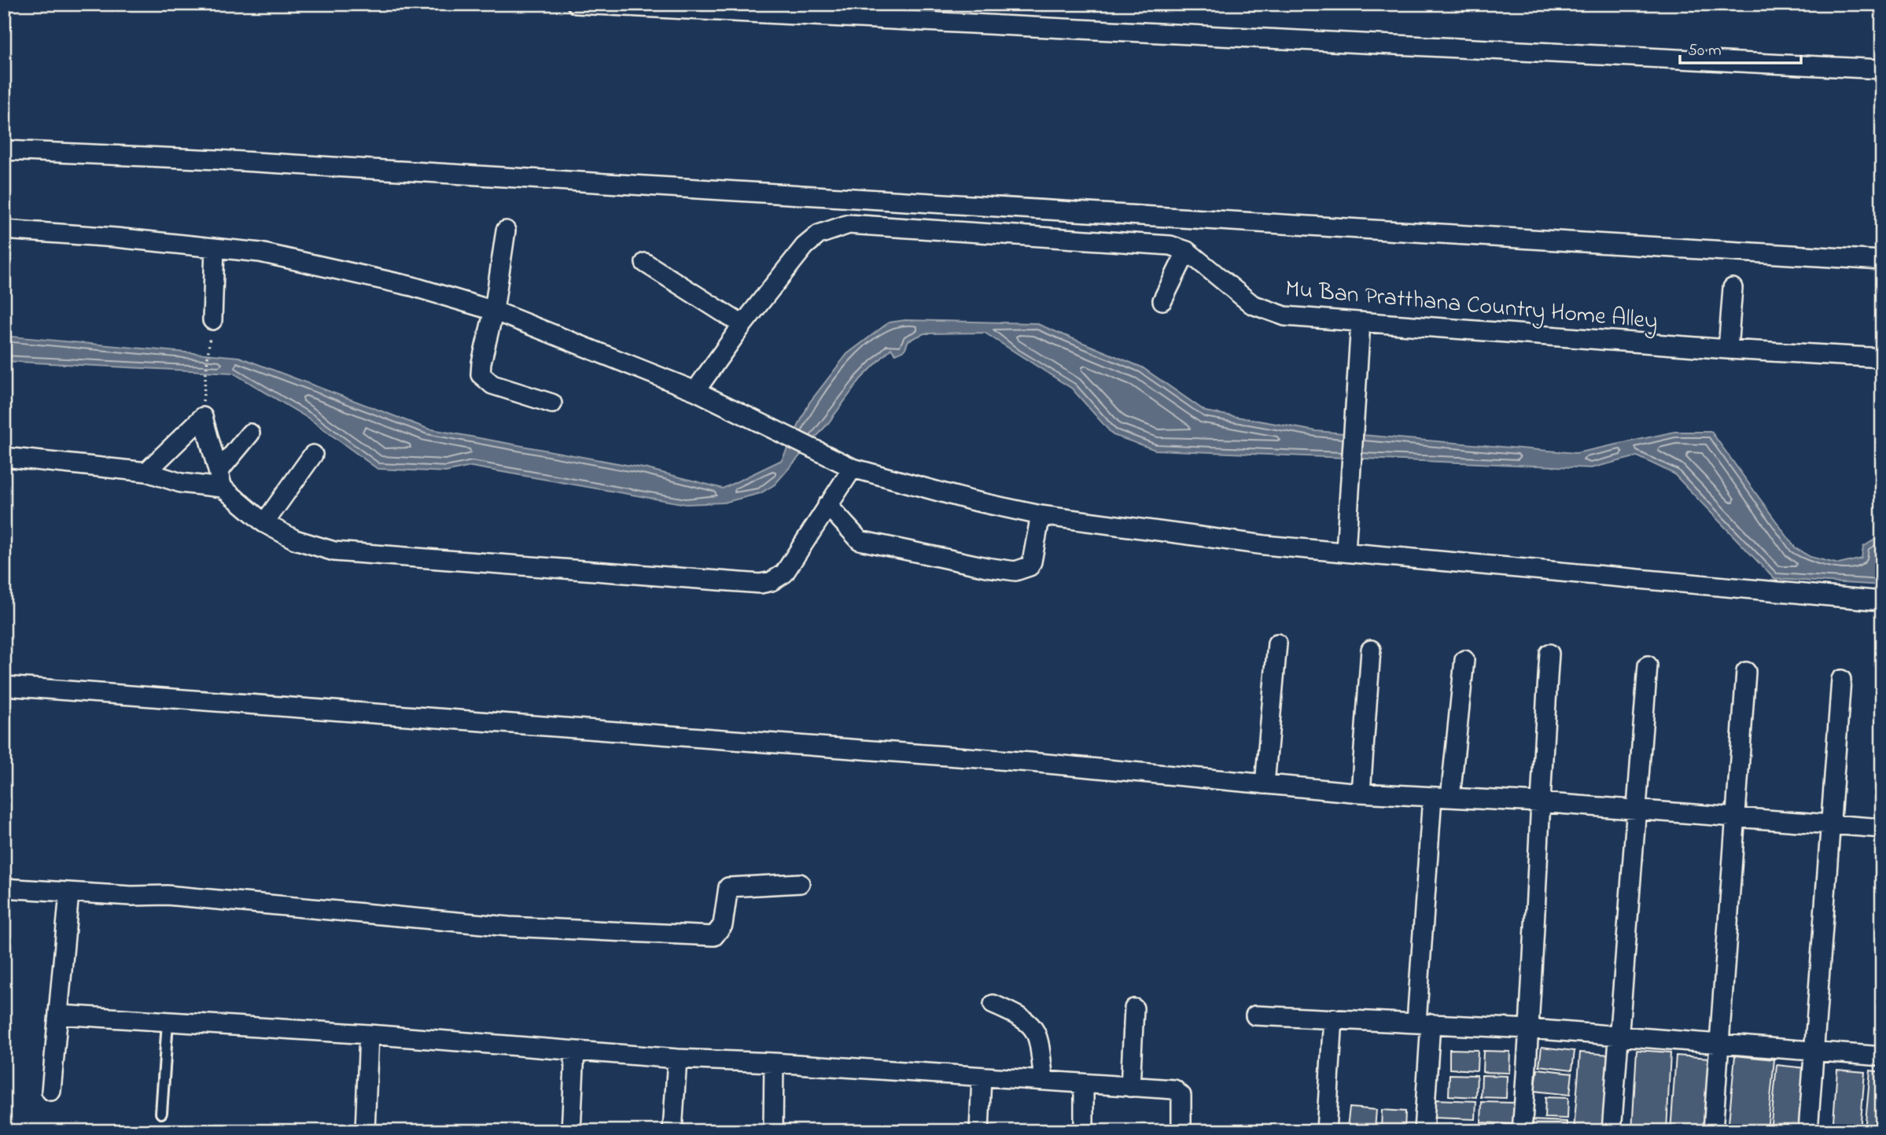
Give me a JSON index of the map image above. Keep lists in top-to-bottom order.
{
  "streets": {
    "street": ["Mu Ban Pratthana Country Home Alley"]
  },
  "scale_bar": "50 m"
}
